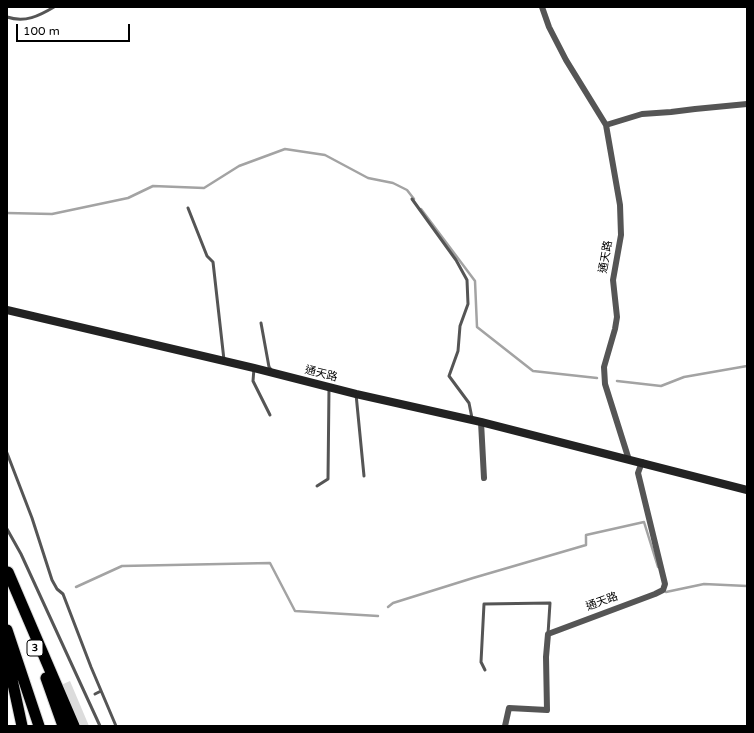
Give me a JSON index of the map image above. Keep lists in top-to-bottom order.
{
  "streets": {
    "highway": ["3"],
    "street": ["通天路"]
  },
  "scale_bar": "100 m"
}
